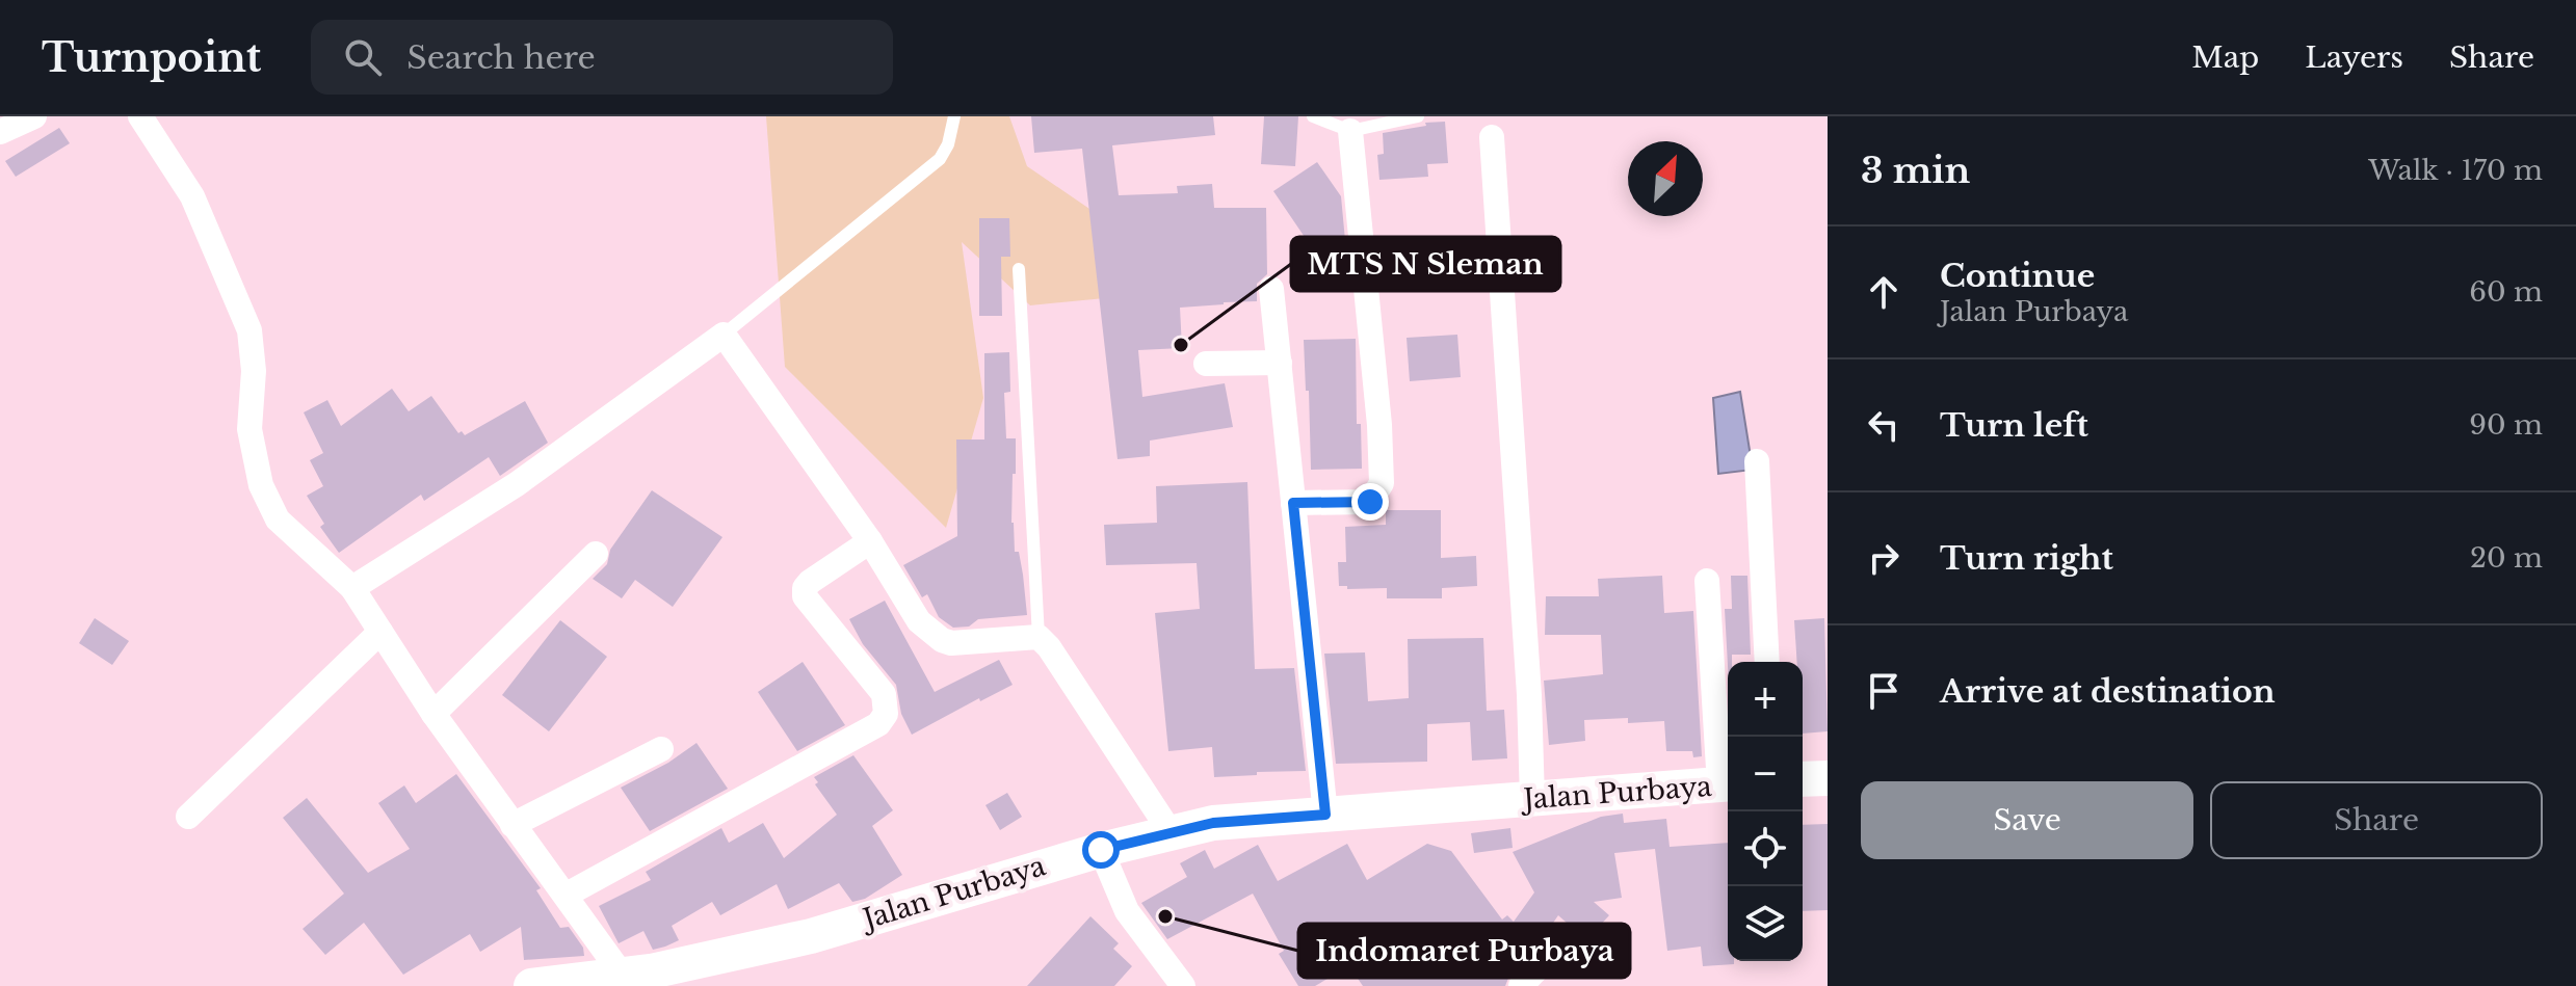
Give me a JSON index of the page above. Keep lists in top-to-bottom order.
{
  "streets": {
    "main road": ["Jalan Purbaya"]
  },
  "places": ["MTS N Sleman", "Indomaret Purbaya"],
  "north": "top right",
  "page": {
    "header": "Turnpoint",
    "search": "Search here",
    "nav": ["Map", "Layers", "Share"],
    "heading": ["3 min", "Walk · 170 m"],
    "list": [
      ["Continue", "Jalan Purbaya", "60 m"],
      ["Turn left", "90 m"],
      ["Turn right", "20 m"],
      "Arrive at destination"
    ],
    "map_buttons": ["+", "−"],
    "buttons": ["Save", "Share"]
  }
}
